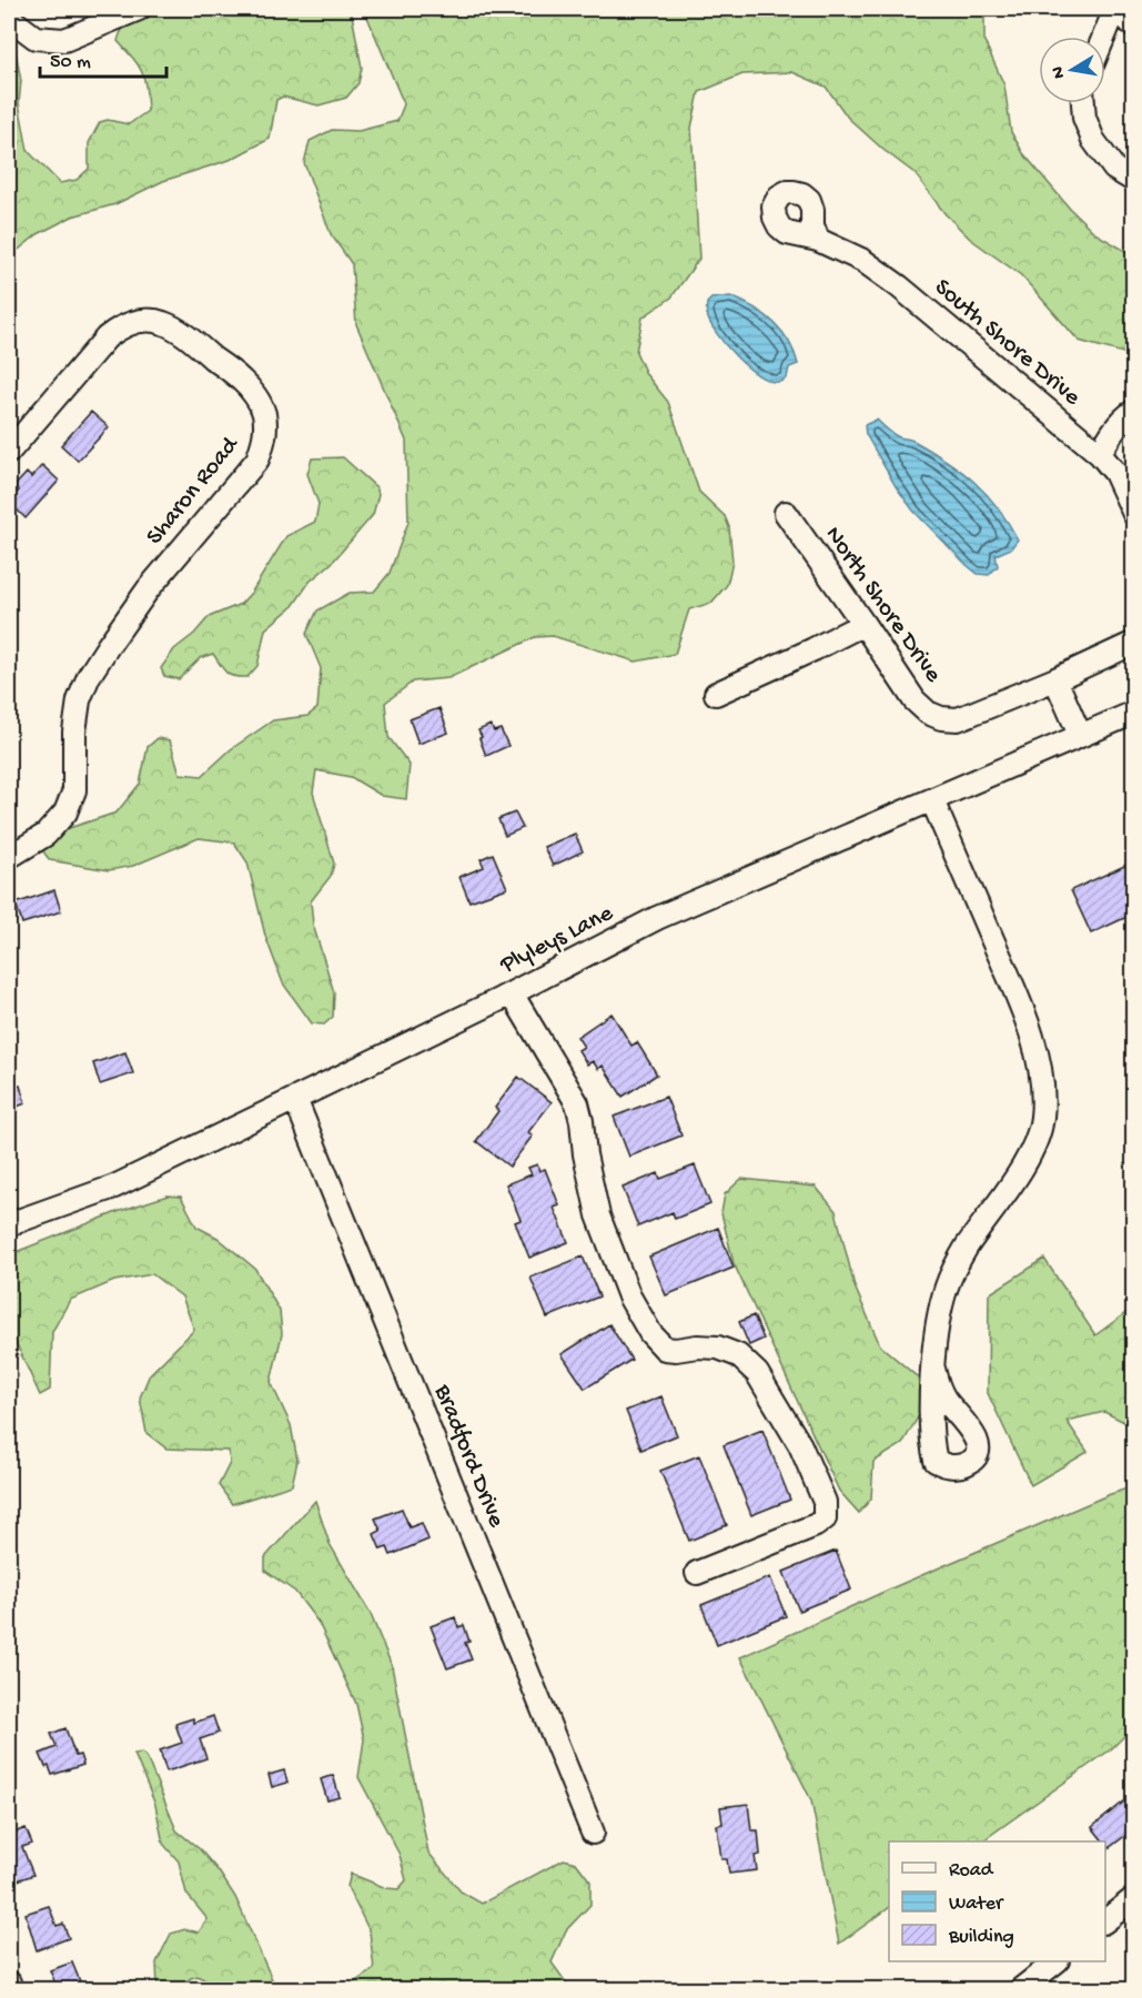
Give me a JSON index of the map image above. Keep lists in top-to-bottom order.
{
  "streets": {
    "street": [
      "South Shore Drive",
      "Sharon Road",
      "North Shore Drive",
      "Plyleys Lane",
      "Bradford Drive"
    ]
  },
  "crossings": [
    ["Plyleys Lane", "Bradford Drive"]
  ],
  "legend": ["Road", "Water", "Building"],
  "scale_bar": "50 m",
  "north": "left"
}
